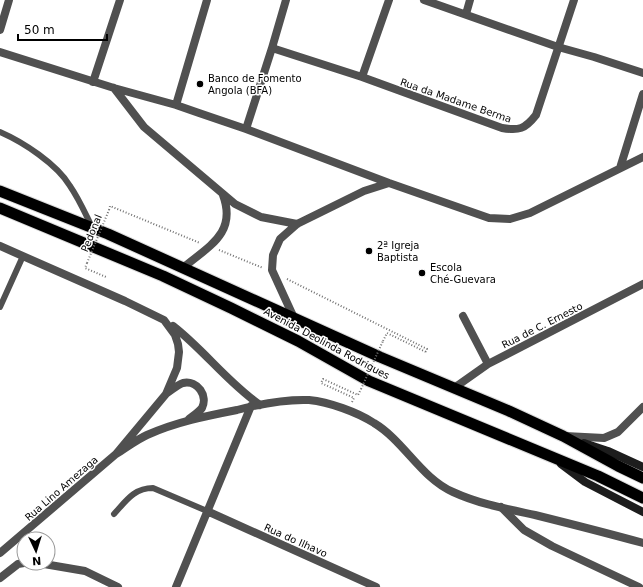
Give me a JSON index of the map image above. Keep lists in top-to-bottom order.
{
  "streets": {
    "highway": ["Avenida Deolinda Rodrigues"],
    "street": [
      "Rua da Madame Berma",
      "Rua de C. Ernesto",
      "Rua Lino Amezaga",
      "Rua do Ilhavo"
    ],
    "path": ["Pedonal"]
  },
  "crossings": [
    ["Rua de C. Ernesto", "Avenida Deolinda Rodrigues"]
  ],
  "places": ["Banco de Fomento Angola (BFA)", "2ª Igreja Baptista", "Escola Ché-Guevara"],
  "scale_bar": "50 m",
  "north": "bottom"
}
